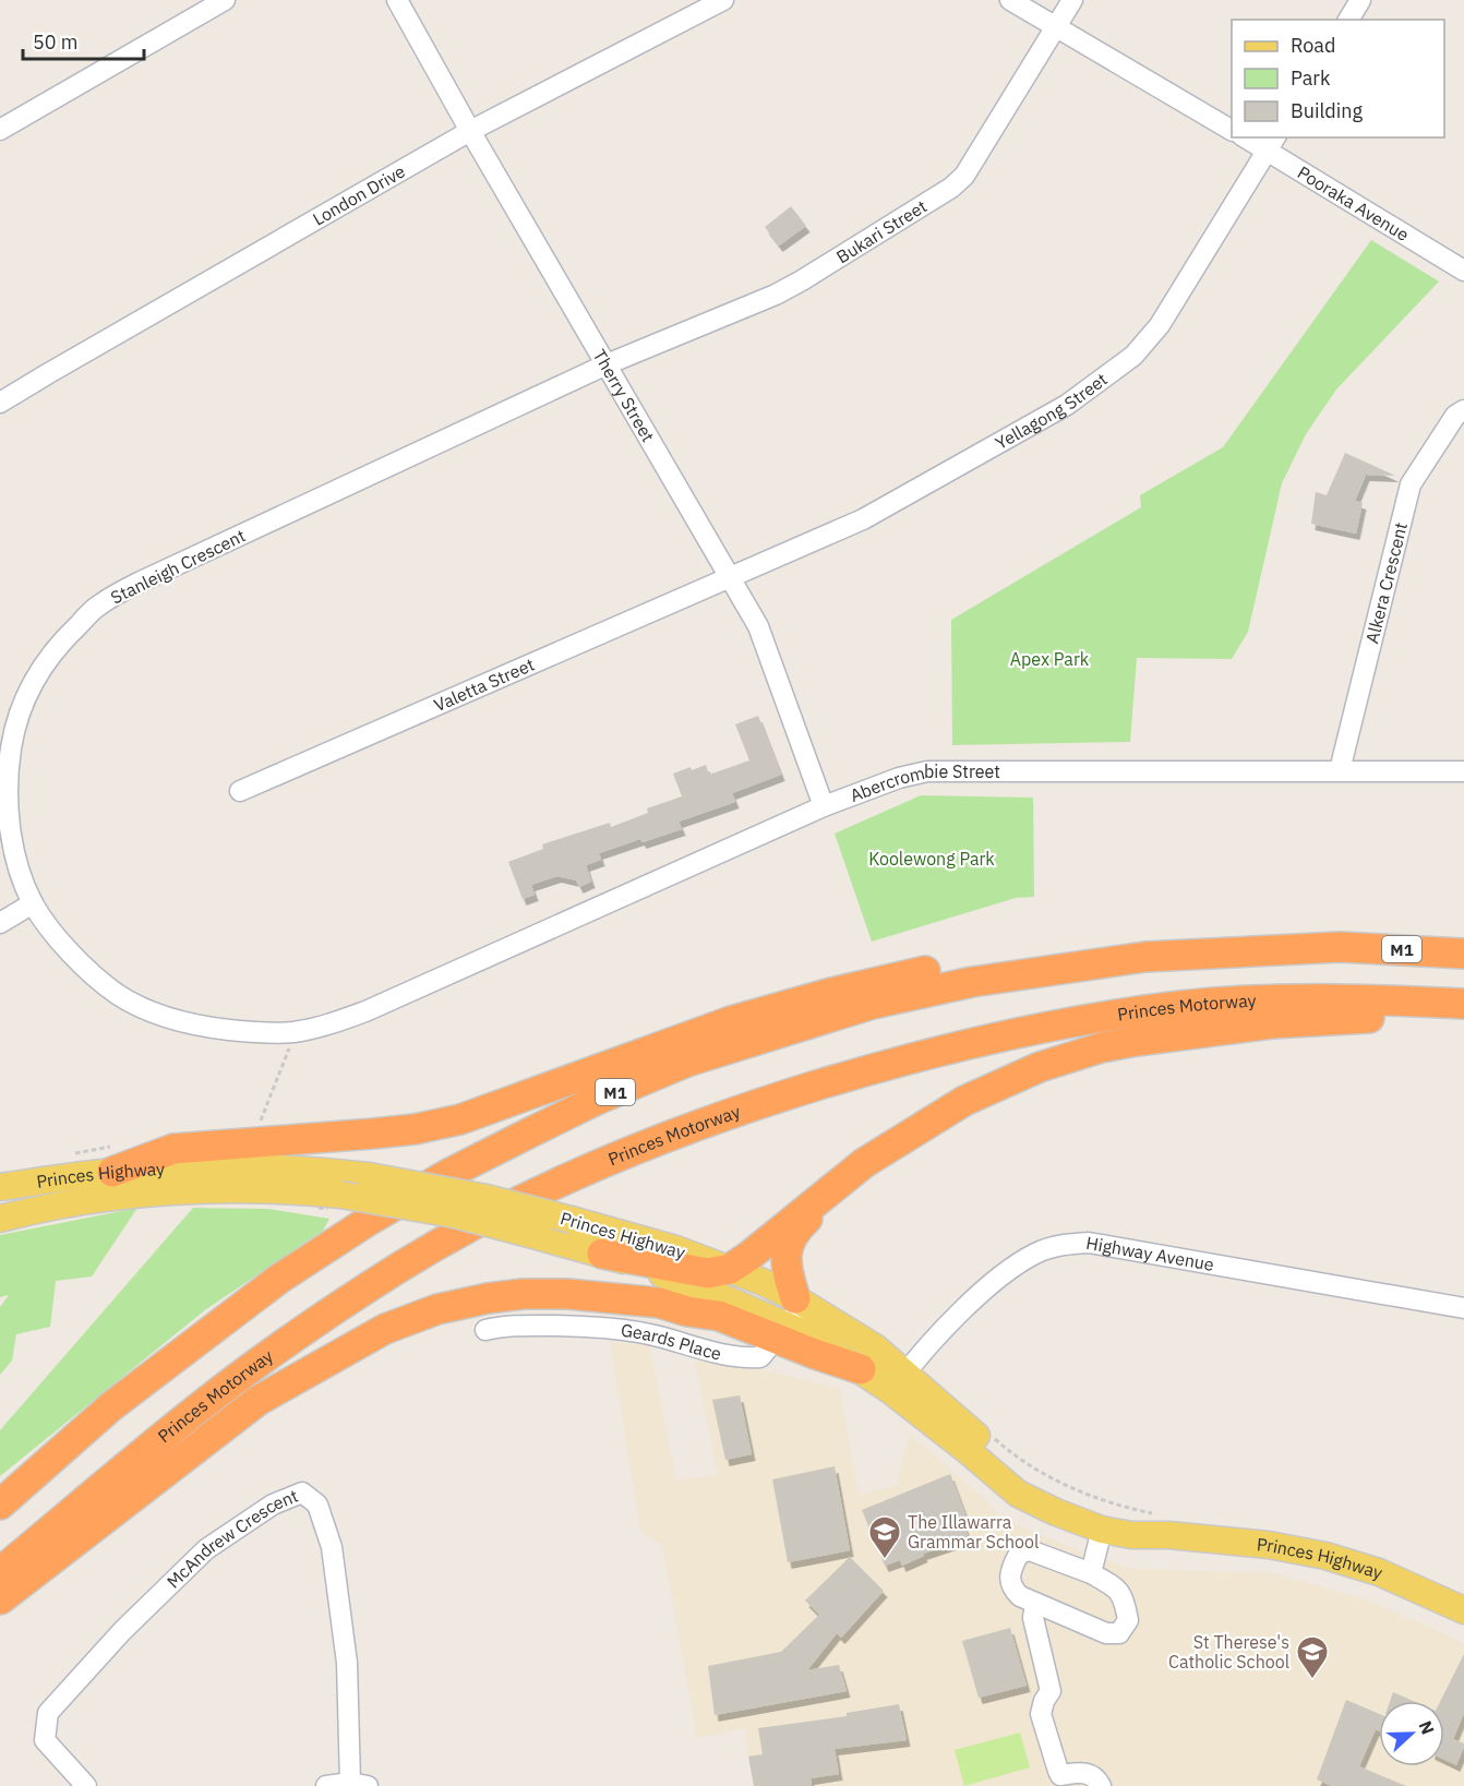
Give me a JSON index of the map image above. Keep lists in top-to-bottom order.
{
  "streets": {
    "highway": ["M1", "Princes Motorway"],
    "main road": ["Princes Highway"],
    "street": [
      "London Drive",
      "Pooraka Avenue",
      "Bukari Street",
      "Therry Street",
      "Yellagong Street",
      "Stanleigh Crescent",
      "Alkera Crescent",
      "Valetta Street",
      "Abercrombie Street",
      "Highway Avenue",
      "Geards Place",
      "McAndrew Crescent"
    ]
  },
  "crossings": [
    ["London Drive", "Therry Street"],
    ["Pooraka Avenue", "Yellagong Street"],
    ["Bukari Street", "Therry Street"],
    ["Bukari Street", "Stanleigh Crescent"],
    ["Therry Street", "Yellagong Street"],
    ["Therry Street", "Stanleigh Crescent"],
    ["Therry Street", "Valetta Street"],
    ["Therry Street", "Abercrombie Street"],
    ["Yellagong Street", "Valetta Street"],
    ["Stanleigh Crescent", "Abercrombie Street"],
    ["Alkera Crescent", "Abercrombie Street"],
    ["Princes Highway", "Highway Avenue"],
    ["Princes Highway", "Geards Place"]
  ],
  "parks": ["Apex Park", "Koolewong Park"],
  "places": {
    "school or university": ["The Illawarra Grammar School", "St Therese's Catholic School"]
  },
  "legend": ["Road", "Park", "Building"],
  "scale_bar": "50 m",
  "north": "right"
}
